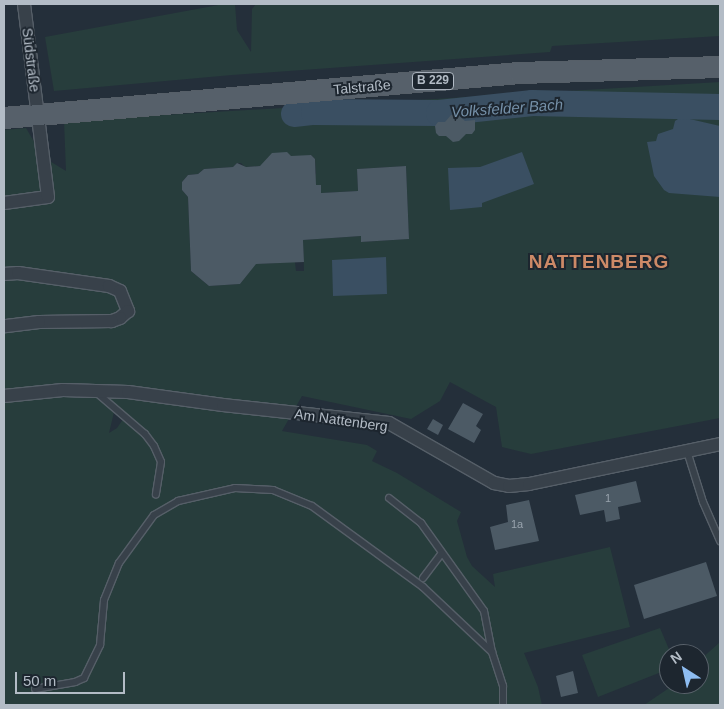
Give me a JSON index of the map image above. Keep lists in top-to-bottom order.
{
  "streets": {
    "main road": ["B 229", "Talstraße"],
    "street": ["Südstraße", "Am Nattenberg"]
  },
  "crossings": [
    ["Südstraße", "Talstraße"]
  ],
  "districts": ["NATTENBERG"],
  "water": ["Volksfelder Bach"],
  "house_numbers": ["1", "1a"],
  "scale_bar": "50 m",
  "north": "top left"
}
